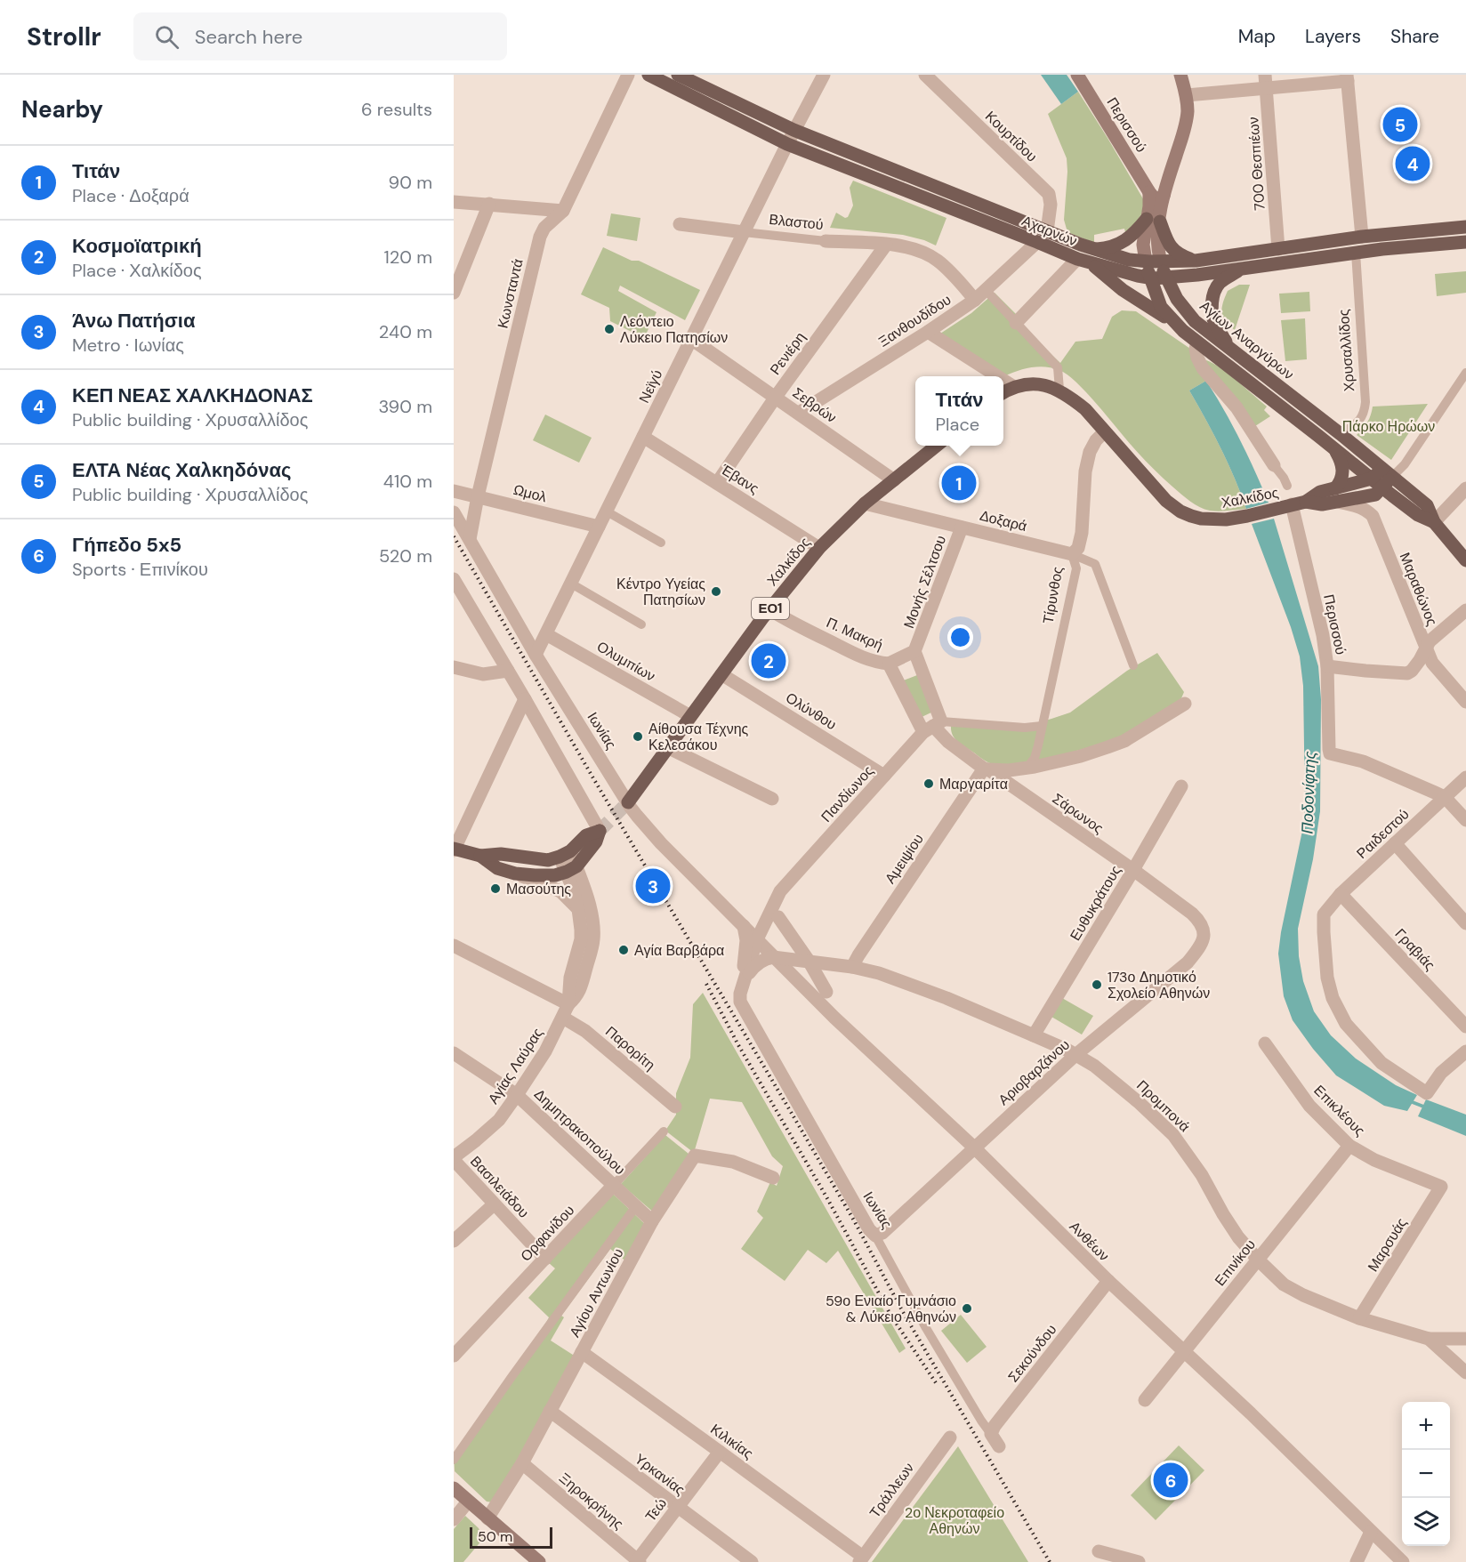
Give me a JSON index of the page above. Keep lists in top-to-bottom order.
{
  "streets": {
    "main road": [
      "Περισσού",
      "Αχαρνών",
      "Αγίων Αναργύρων",
      "Χαλκίδος",
      "ΕΟ1"
    ],
    "street": [
      "Κουρτίδου",
      "700 Θεσπιέων",
      "Βλαστού",
      "Κωνσταντά",
      "Ξανθουδίδου",
      "Χρυσαλλίδος",
      "Ρενιέρη",
      "Νεϊγύ",
      "Σεβρών",
      "Έβανς",
      "Ωμολ",
      "Δοξαρά",
      "Μονής Σέλτσου",
      "Μαραθώνος",
      "Τίρυνθος",
      "Π. Μακρή",
      "Ολυμπίων",
      "Ολύνθου",
      "Ιωνίας",
      "Πανδίωνος",
      "Σάρωνος",
      "Ραιδεστού",
      "Αμειψίου",
      "Ευθυκράτους",
      "Γραβιάς",
      "Παρορίτη",
      "Αγίας Λαύρας",
      "Αριοβαρζάνου",
      "Προμπονά",
      "Επικλέους",
      "Δημητρακοπούλου",
      "Βασιλειάδου",
      "Ορφανίδου",
      "Ανθέων",
      "Μαρσυάς",
      "Επινίκου",
      "Αγίου Αντωνίου",
      "Σεκούνδου",
      "Κιλικίας",
      "Υρκανίας",
      "Τράλλεων",
      "Ξηροκρήνης",
      "Τεώ"
    ]
  },
  "crossings": [
    ["Περισσού", "Χαλκίδος"],
    ["Περισσού", "Ραιδεστού"],
    ["Κουρτίδου", "Αχαρνών"],
    ["700 Θεσπιέων", "Αχαρνών"],
    ["Βλαστού", "Ξανθουδίδου"],
    ["Βλαστού", "Ρενιέρη"],
    ["Βλαστού", "Νεϊγύ"],
    ["Αχαρνών", "Ξανθουδίδου"],
    ["Αχαρνών", "Αγίων Αναργύρων"],
    ["Αχαρνών", "Χρυσαλλίδος"],
    ["Αχαρνών", "Νεϊγύ"],
    ["Κωνσταντά", "Ωμολ"],
    ["Κωνσταντά", "Ιωνίας"],
    ["Ξανθουδίδου", "Σεβρών"],
    ["Αγίων Αναργύρων", "Χρυσαλλίδος"],
    ["Αγίων Αναργύρων", "Χαλκίδος"],
    ["Ρενιέρη", "Σεβρών"],
    ["Ρενιέρη", "Έβανς"],
    ["Νεϊγύ", "Σεβρών"],
    ["Νεϊγύ", "Έβανς"],
    ["Νεϊγύ", "Ωμολ"],
    ["Νεϊγύ", "Ολυμπίων"],
    ["Νεϊγύ", "Ιωνίας"],
    ["Σεβρών", "Χαλκίδος"],
    ["Έβανς", "Χαλκίδος"],
    ["Χαλκίδος", "Δοξαρά"],
    ["Χαλκίδος", "Μαραθώνος"],
    ["Χαλκίδος", "Τίρυνθος"],
    ["Χαλκίδος", "Π. Μακρή"],
    ["Χαλκίδος", "Ολυμπίων"],
    ["Χαλκίδος", "Ολύνθου"],
    ["Χαλκίδος", "Ιωνίας"],
    ["Δοξαρά", "Μονής Σέλτσου"],
    ["Δοξαρά", "Τίρυνθος"],
    ["Μονής Σέλτσου", "Π. Μακρή"],
    ["Μονής Σέλτσου", "Σάρωνος"],
    ["Π. Μακρή", "Πανδίωνος"],
    ["Π. Μακρή", "Σάρωνος"],
    ["Ολύνθου", "Πανδίωνος"],
    ["Ιωνίας", "Πανδίωνος"],
    ["Ιωνίας", "Αριοβαρζάνου"],
    ["Ιωνίας", "Ανθέων"],
    ["Ιωνίας", "Σεκούνδου"],
    ["Πανδίωνος", "Σάρωνος"],
    ["Πανδίωνος", "Ανθέων"],
    ["Σάρωνος", "Αμειψίου"],
    ["Σάρωνος", "Ευθυκράτους"],
    ["Σάρωνος", "Αριοβαρζάνου"],
    ["Ραιδεστού", "Γραβιάς"],
    ["Αμειψίου", "Προμπονά"],
    ["Ευθυκράτους", "Προμπονά"],
    ["Παρορίτη", "Αγίας Λαύρας"],
    ["Αγίας Λαύρας", "Δημητρακοπούλου"],
    ["Αγίας Λαύρας", "Βασιλειάδου"],
    ["Αριοβαρζάνου", "Προμπονά"],
    ["Αριοβαρζάνου", "Ανθέων"],
    ["Προμπονά", "Ανθέων"],
    ["Προμπονά", "Μαρσυάς"],
    ["Προμπονά", "Επινίκου"],
    ["Επικλέους", "Μαρσυάς"],
    ["Επικλέους", "Επινίκου"],
    ["Δημητρακοπούλου", "Ορφανίδου"],
    ["Δημητρακοπούλου", "Αγίου Αντωνίου"],
    ["Βασιλειάδου", "Ορφανίδου"],
    ["Ανθέων", "Επινίκου"],
    ["Ανθέων", "Σεκούνδου"],
    ["Αγίου Αντωνίου", "Κιλικίας"],
    ["Αγίου Αντωνίου", "Υρκανίας"],
    ["Αγίου Αντωνίου", "Ξηροκρήνης"],
    ["Κιλικίας", "Τράλλεων"],
    ["Κιλικίας", "Τεώ"],
    ["Υρκανίας", "Τεώ"],
    ["Ξηροκρήνης", "Τεώ"]
  ],
  "water": ["Ποδονίφτης"],
  "parks": ["Πάρκο Ηρώων", "2ο Νεκροταφείο Αθηνών"],
  "places": [
    "Λεόντειο Λύκειο Πατησίων",
    "Κέντρο Υγείας Πατησίων",
    "Αίθουσα Τέχνης Κελεσάκου",
    "Μαργαρίτα",
    "Μασούτης",
    "Αγία Βαρβάρα",
    "173ο Δημοτικό Σχολείο Αθηνών",
    "59ο Ενιαίο Γυμνάσιο & Λύκειο Αθηνών"
  ],
  "scale_bar": "50 m",
  "page": {
    "header": "Strollr",
    "search": "Search here",
    "nav": ["Map", "Layers", "Share"],
    "heading": ["Nearby", "6 results"],
    "pins": [
      "5",
      "4",
      "1",
      "2",
      "3",
      "6"
    ],
    "list": [
      {
        "mark": "1",
        "name": "Τιτάν",
        "note": "Place · Δοξαρά",
        "value": "90 m"
      },
      {
        "mark": "2",
        "name": "Κοσμοϊατρική",
        "note": "Place · Χαλκίδος",
        "value": "120 m"
      },
      {
        "mark": "3",
        "name": "Άνω Πατήσια",
        "note": "Metro · Ιωνίας",
        "value": "240 m"
      },
      {
        "mark": "4",
        "name": "ΚΕΠ ΝΕΑΣ ΧΑΛΚΗΔΟΝΑΣ",
        "note": "Public building · Χρυσαλλίδος",
        "value": "390 m"
      },
      {
        "mark": "5",
        "name": "ΕΛΤΑ Νέας Χαλκηδόνας",
        "note": "Public building · Χρυσαλλίδος",
        "value": "410 m"
      },
      {
        "mark": "6",
        "name": "Γήπεδο 5x5",
        "note": "Sports · Επινίκου",
        "value": "520 m"
      }
    ],
    "popup": ["Τιτάν", "Place"],
    "map_buttons": ["+", "−"],
    "scale": "50 m"
  }
}
